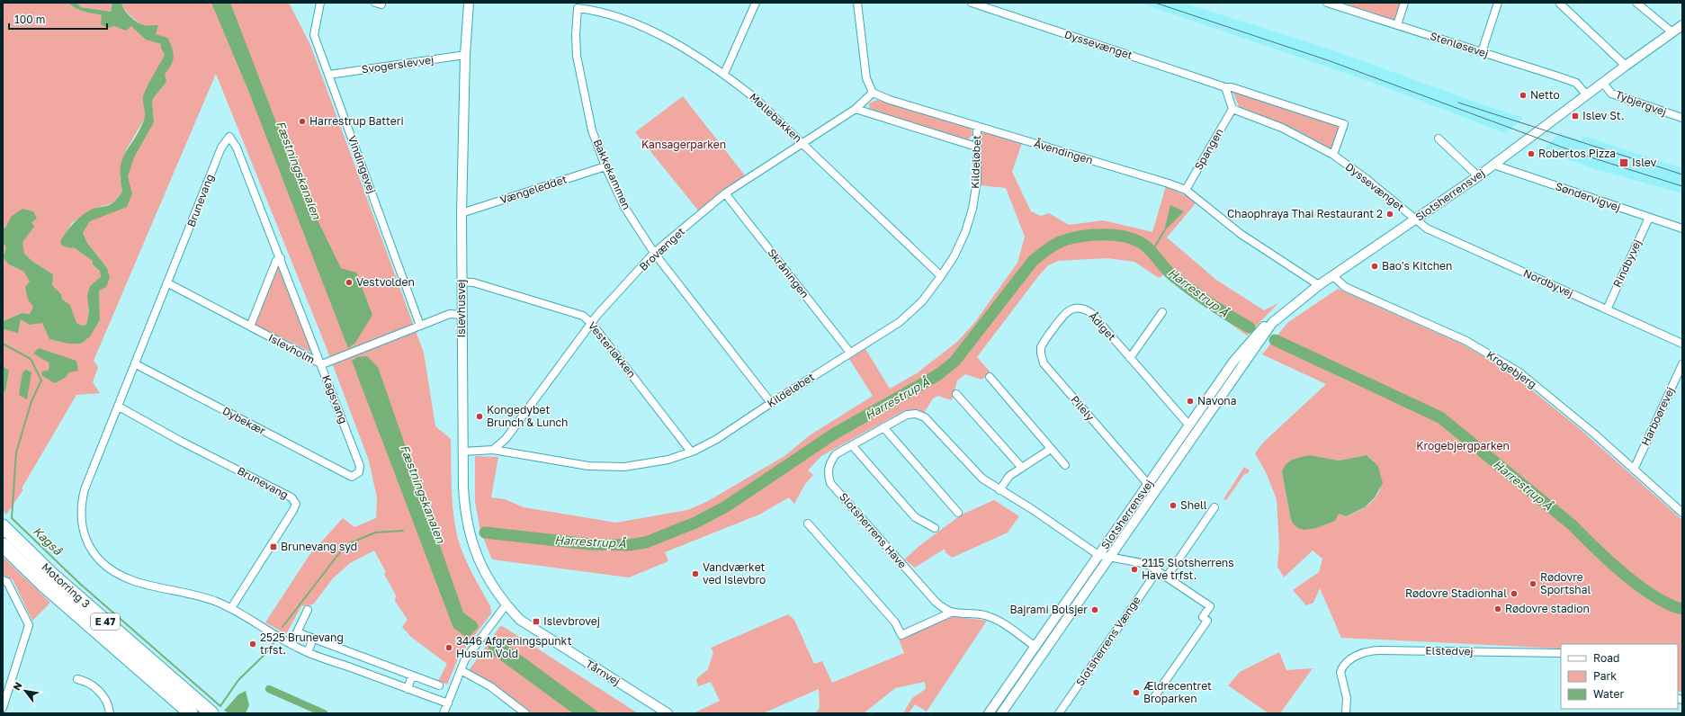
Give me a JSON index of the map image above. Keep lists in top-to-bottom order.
{
  "streets": {
    "highway": ["Motorring 3", "E 47"],
    "street": [
      "Dyssevænget",
      "Stenløsevej",
      "Svogerslevvej",
      "Tybjergvej",
      "Møllebakken",
      "Spangen",
      "Åvendingen",
      "Kildeløbet",
      "Vindingevej",
      "Bakkekammen",
      "Vængeleddet",
      "Slotsherrensvej",
      "Søndervigvej",
      "Brunevang",
      "Brovænget",
      "Rindbyvej",
      "Skråningen",
      "Nordbyvej",
      "Islevhusvej",
      "Ådiget",
      "Islevholm",
      "Vesterløkken",
      "Krogebjerg",
      "Kagsvang",
      "Pilely",
      "Harboørevej",
      "Dybekær",
      "Slotsherrens Have",
      "Slotsherrens Vænge",
      "Elstedvej",
      "Tårnvej"
    ]
  },
  "crossings": [
    ["Dyssevænget", "Spangen"],
    ["Dyssevænget", "Slotsherrensvej"],
    ["Dyssevænget", "Nordbyvej"],
    ["Stenløsevej", "Slotsherrensvej"],
    ["Svogerslevvej", "Vindingevej"],
    ["Svogerslevvej", "Islevhusvej"],
    ["Tybjergvej", "Slotsherrensvej"],
    ["Møllebakken", "Kildeløbet"],
    ["Møllebakken", "Bakkekammen"],
    ["Møllebakken", "Brovænget"],
    ["Spangen", "Åvendingen"],
    ["Åvendingen", "Kildeløbet"],
    ["Åvendingen", "Slotsherrensvej"],
    ["Åvendingen", "Brovænget"],
    ["Kildeløbet", "Bakkekammen"],
    ["Kildeløbet", "Brovænget"],
    ["Kildeløbet", "Skråningen"],
    ["Kildeløbet", "Islevhusvej"],
    ["Kildeløbet", "Vesterløkken"],
    ["Vindingevej", "Islevholm"],
    ["Bakkekammen", "Vængeleddet"],
    ["Bakkekammen", "Brovænget"],
    ["Vængeleddet", "Islevhusvej"],
    ["Slotsherrensvej", "Søndervigvej"],
    ["Slotsherrensvej", "Nordbyvej"],
    ["Slotsherrensvej", "Ådiget"],
    ["Slotsherrensvej", "Krogebjerg"],
    ["Slotsherrensvej", "Pilely"],
    ["Slotsherrensvej", "Slotsherrens Have"],
    ["Søndervigvej", "Rindbyvej"],
    ["Brunevang", "Islevholm"],
    ["Brunevang", "Kagsvang"],
    ["Brunevang", "Dybekær"],
    ["Brovænget", "Skråningen"],
    ["Brovænget", "Vesterløkken"],
    ["Rindbyvej", "Nordbyvej"],
    ["Islevhusvej", "Islevholm"],
    ["Islevhusvej", "Vesterløkken"],
    ["Islevhusvej", "Tårnvej"],
    ["Ådiget", "Pilely"],
    ["Islevholm", "Kagsvang"],
    ["Krogebjerg", "Harboørevej"],
    ["Kagsvang", "Dybekær"]
  ],
  "water": ["Fæstningskanalen", "Harrestrup Å", "Kagså"],
  "parks": ["Kansagerparken", "Krogebjergparken"],
  "places": {
    "other": [
      "Netto",
      "Harrestrup Batteri",
      "Robertos Pizza",
      "Chaophraya Thai Restaurant 2",
      "Bao's Kitchen",
      "Vestvolden",
      "Navona",
      "Kongedybet Brunch & Lunch",
      "Shell",
      "2115 Slotsherrens Have trfst.",
      "Vandværket ved Islevbro",
      "Rødovre Sportshal",
      "Rødovre Stadionhal",
      "Rødovre stadion",
      "Bajrami Bolsjer",
      "2525 Brunevang trfst.",
      "3446 Afgreningspunkt Husum Vold",
      "Ældrecentret Broparken"
    ],
    "transit": [
      "Islev St.",
      "Islev",
      "Brunevang syd",
      "Islevbrovej"
    ]
  },
  "legend": ["Road", "Park", "Water"],
  "scale_bar": "100 m",
  "north": "top left"
}
